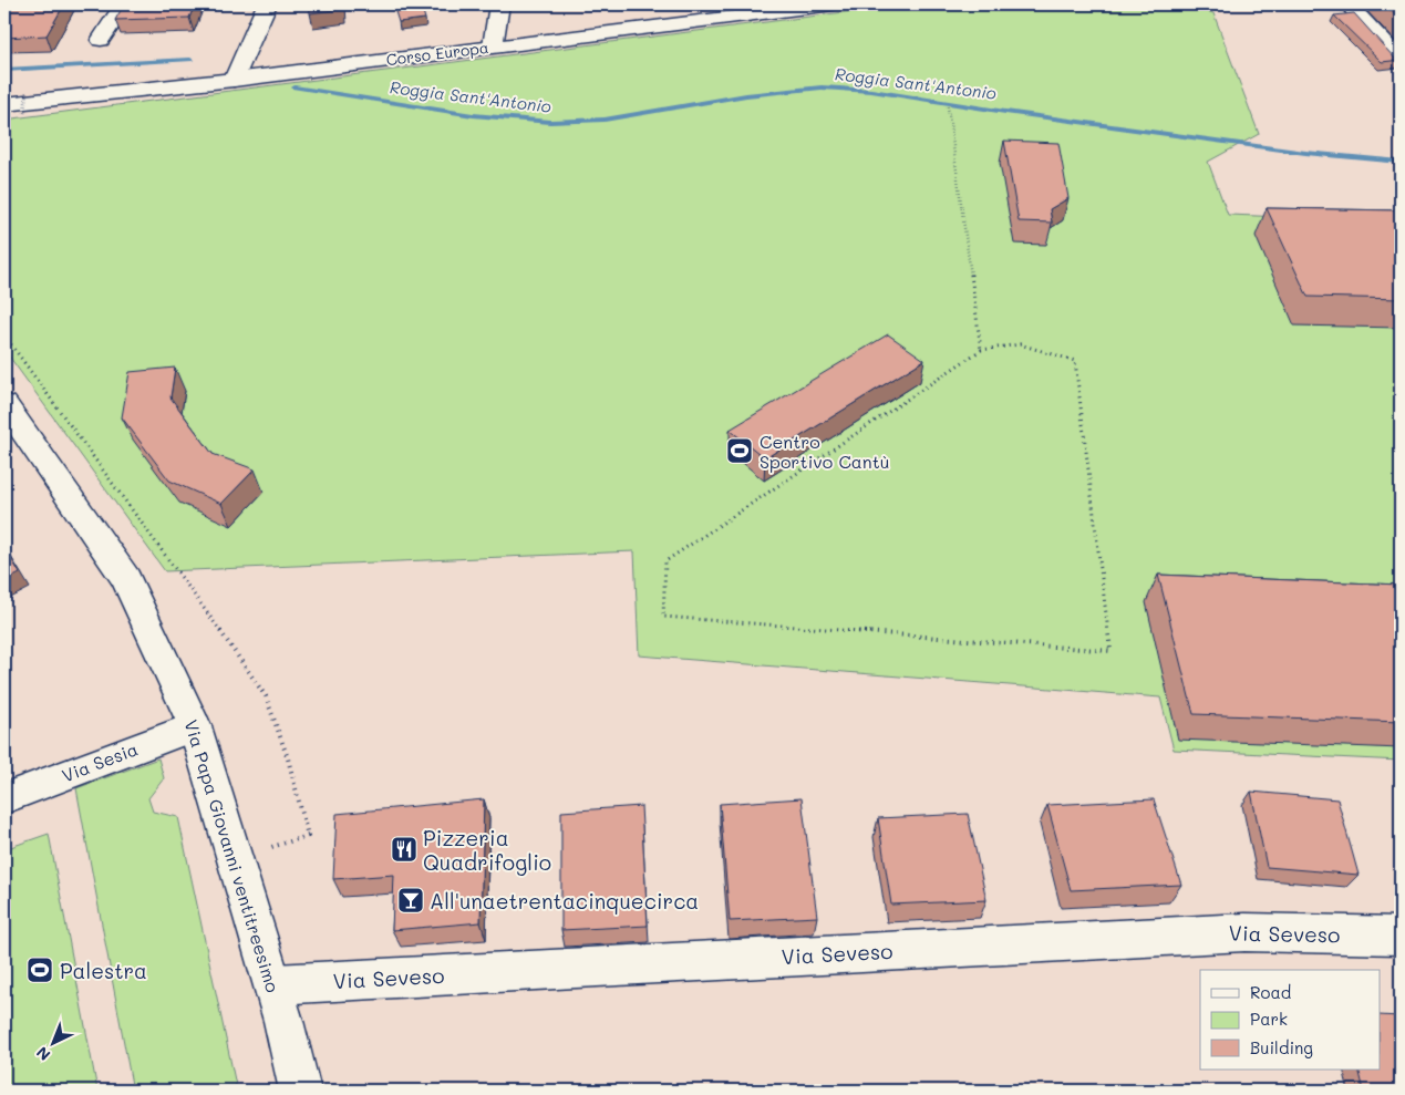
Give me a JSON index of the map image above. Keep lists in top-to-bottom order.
{
  "streets": {
    "main road": [
      "Corso Europa",
      "Via Sesia",
      "Via Papa Giovanni ventitreesimo",
      "Via Seveso"
    ]
  },
  "crossings": [
    ["Via Sesia", "Via Papa Giovanni ventitreesimo"],
    ["Via Papa Giovanni ventitreesimo", "Via Seveso"]
  ],
  "water": ["Roggia Sant'Antonio"],
  "places": {
    "sports": ["Centro Sportivo Cantù", "Palestra"],
    "restaurant": ["Pizzeria Quadrifoglio"],
    "bar": ["All'unaetrentacinquecirca"]
  },
  "legend": ["Road", "Park", "Building"],
  "north": "bottom left"
}
